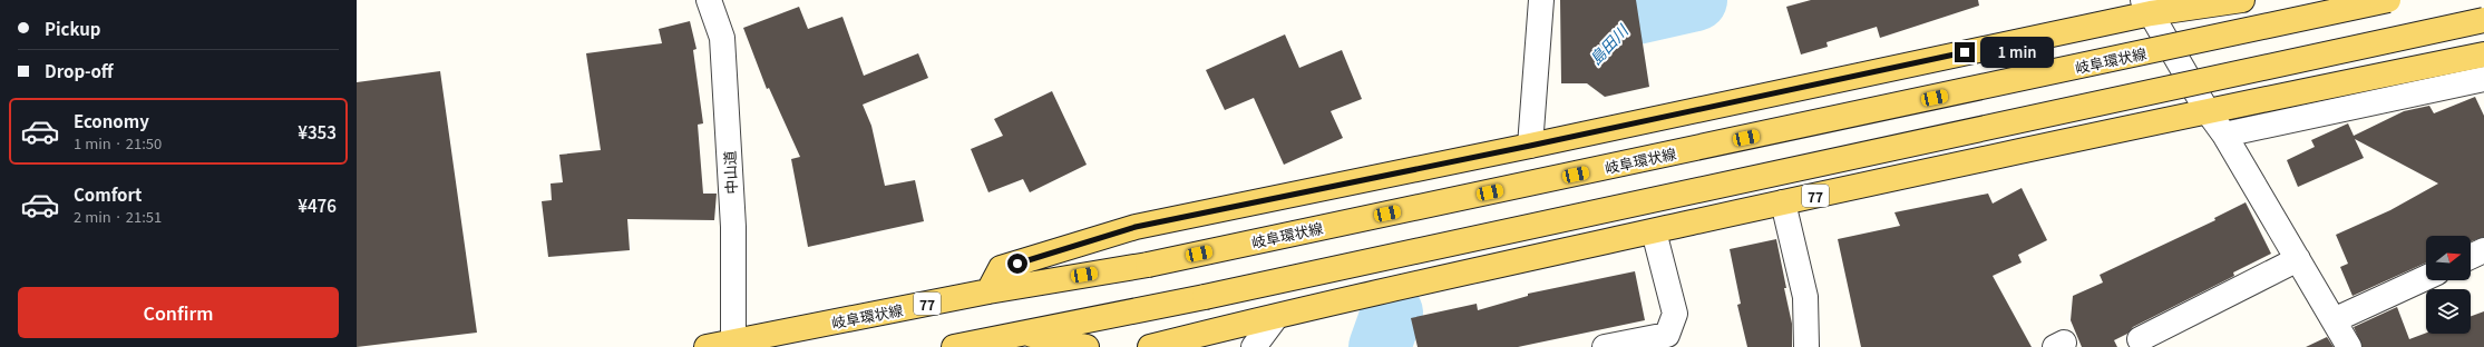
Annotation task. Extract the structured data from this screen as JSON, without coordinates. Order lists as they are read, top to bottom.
{
  "streets": {
    "main road": ["岐阜環状線", "77"],
    "street": ["中山道"]
  },
  "crossings": [
    ["岐阜環状線", "中山道"]
  ],
  "water": ["島田川"],
  "north": "right",
  "page": {
    "banner": ["Pickup", "Drop-off"],
    "bubble": "1 min",
    "list": [
      {
        "name": "Economy",
        "note": "1 min · 21:50",
        "value": "¥353"
      },
      {
        "name": "Comfort",
        "note": "2 min · 21:51",
        "value": "¥476"
      }
    ],
    "buttons": "Confirm"
  }
}
